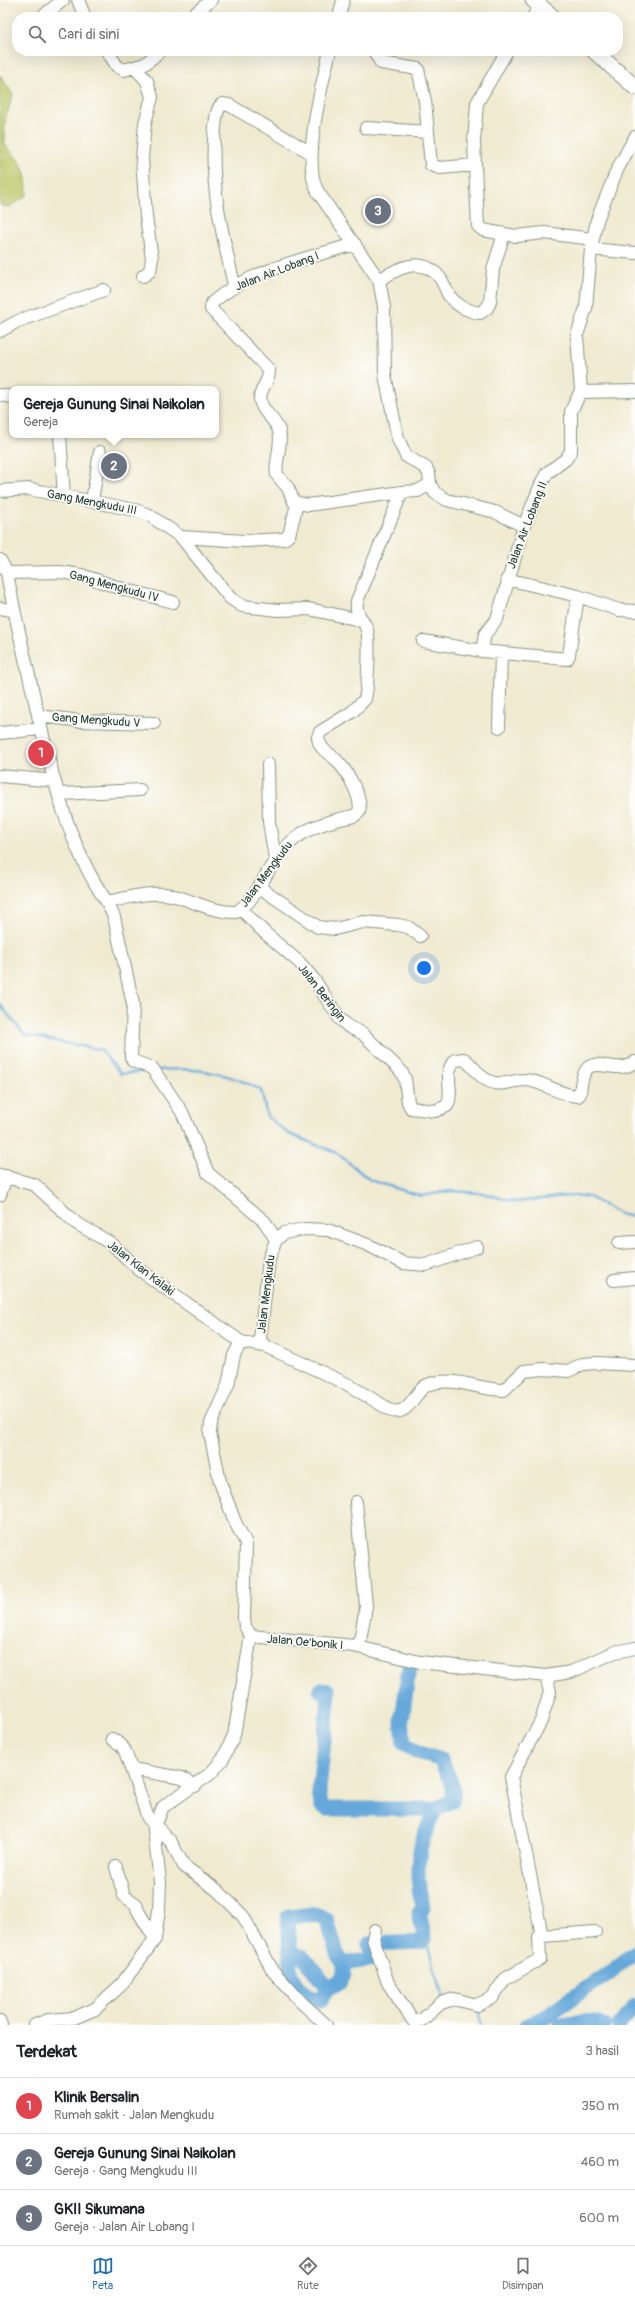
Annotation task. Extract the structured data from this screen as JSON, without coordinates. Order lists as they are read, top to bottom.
{
  "streets": {
    "street": [
      "Jalan Air Lobang I",
      "Gang Mengkudu III",
      "Jalan Air Lobang II",
      "Gang Mengkudu IV",
      "Gang Mengkudu V",
      "Jalan Mengkudu",
      "Jalan Beringin",
      "Jalan Kian Kalaki",
      "Jalan Oe'bonik I"
    ]
  },
  "crossings": [
    ["Gang Mengkudu III", "Jalan Mengkudu"],
    ["Jalan Mengkudu", "Jalan Beringin"],
    ["Jalan Kian Kalaki", "Jalan Oe'bonik I"]
  ],
  "page": {
    "search": "Cari di sini",
    "pins": ["3", "2", "1"],
    "popup": ["Gereja Gunung Sinai Naikolan", "Gereja"],
    "heading": ["Terdekat", "3 hasil"],
    "list": [
      {
        "mark": "1",
        "name": "Klinik Bersalin",
        "note": "Rumah sakit · Jalan Mengkudu",
        "value": "350 m"
      },
      {
        "mark": "2",
        "name": "Gereja Gunung Sinai Naikolan",
        "note": "Gereja · Gang Mengkudu III",
        "value": "460 m"
      },
      {
        "mark": "3",
        "name": "GKII Sikumana",
        "note": "Gereja · Jalan Air Lobang I",
        "value": "600 m"
      }
    ],
    "nav": ["Peta", "Rute", "Disimpan"]
  }
}
